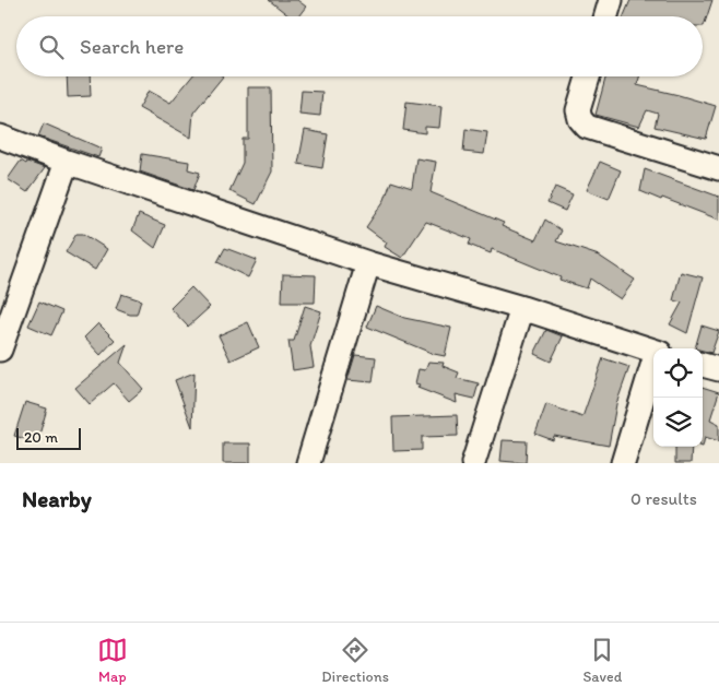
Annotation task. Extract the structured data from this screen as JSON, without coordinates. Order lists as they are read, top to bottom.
{
  "scale_bar": "20 m",
  "page": {
    "search": "Search here",
    "scale": "20 m",
    "heading": ["Nearby", "0 results"],
    "nav": ["Map", "Directions", "Saved"]
  }
}
